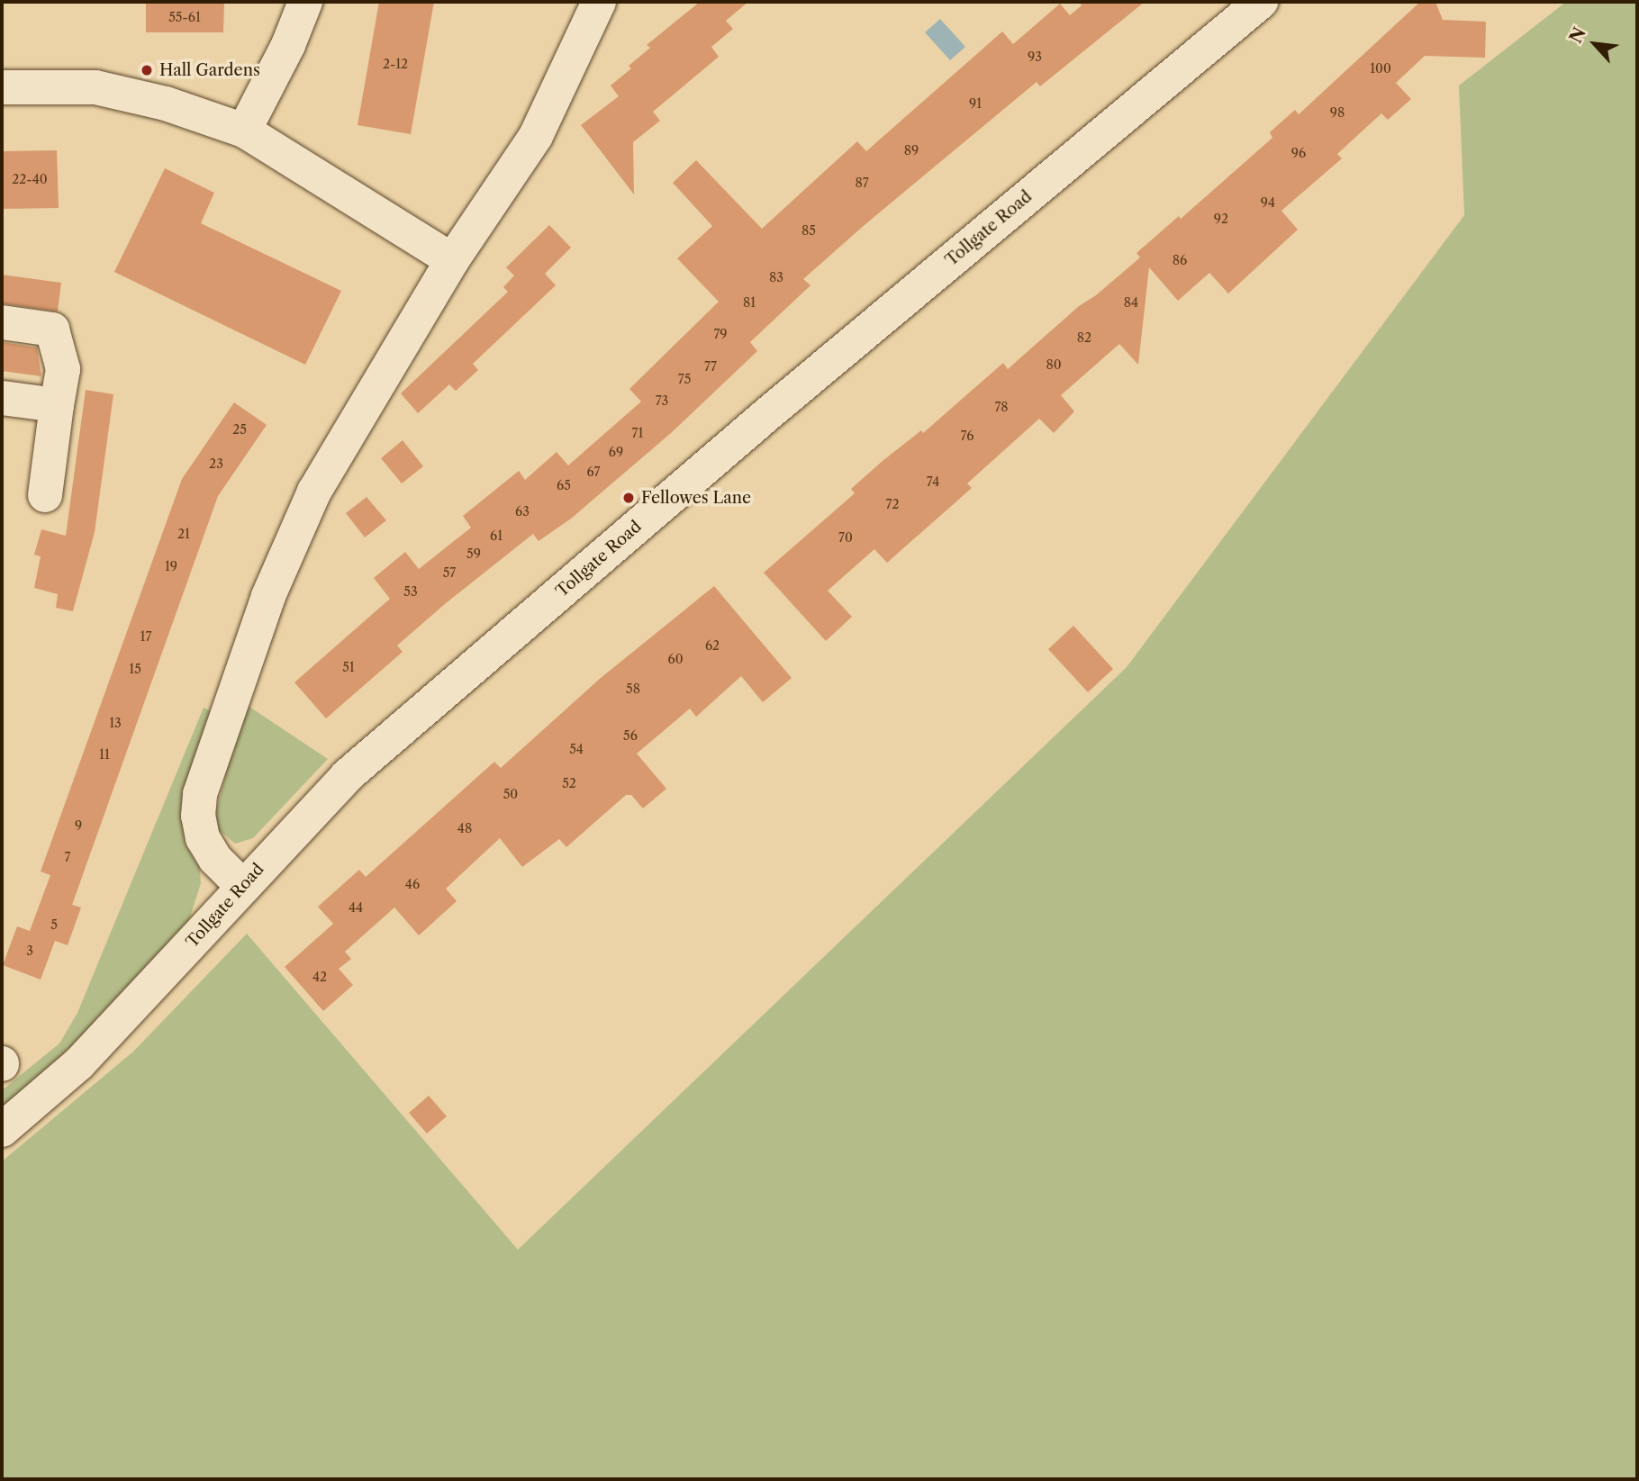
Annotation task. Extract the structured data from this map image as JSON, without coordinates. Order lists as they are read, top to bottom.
{
  "streets": {
    "street": ["Tollgate Road"]
  },
  "places": ["Hall Gardens", "Fellowes Lane"],
  "house_numbers": [
    "55-61",
    "93",
    "2-12",
    "100",
    "91",
    "98",
    "89",
    "96",
    "22-40",
    "87",
    "94",
    "92",
    "85",
    "86",
    "83",
    "81",
    "84",
    "79",
    "82",
    "80",
    "77",
    "75",
    "73",
    "78",
    "25",
    "71",
    "76",
    "69",
    "23",
    "67",
    "74",
    "65",
    "72",
    "63",
    "21",
    "61",
    "70",
    "59",
    "19",
    "57",
    "53",
    "17",
    "62",
    "60",
    "51",
    "15",
    "58",
    "13",
    "56",
    "54",
    "11",
    "52",
    "50",
    "9",
    "48",
    "7",
    "46",
    "44",
    "5",
    "3",
    "42"
  ],
  "north": "top left"
}
